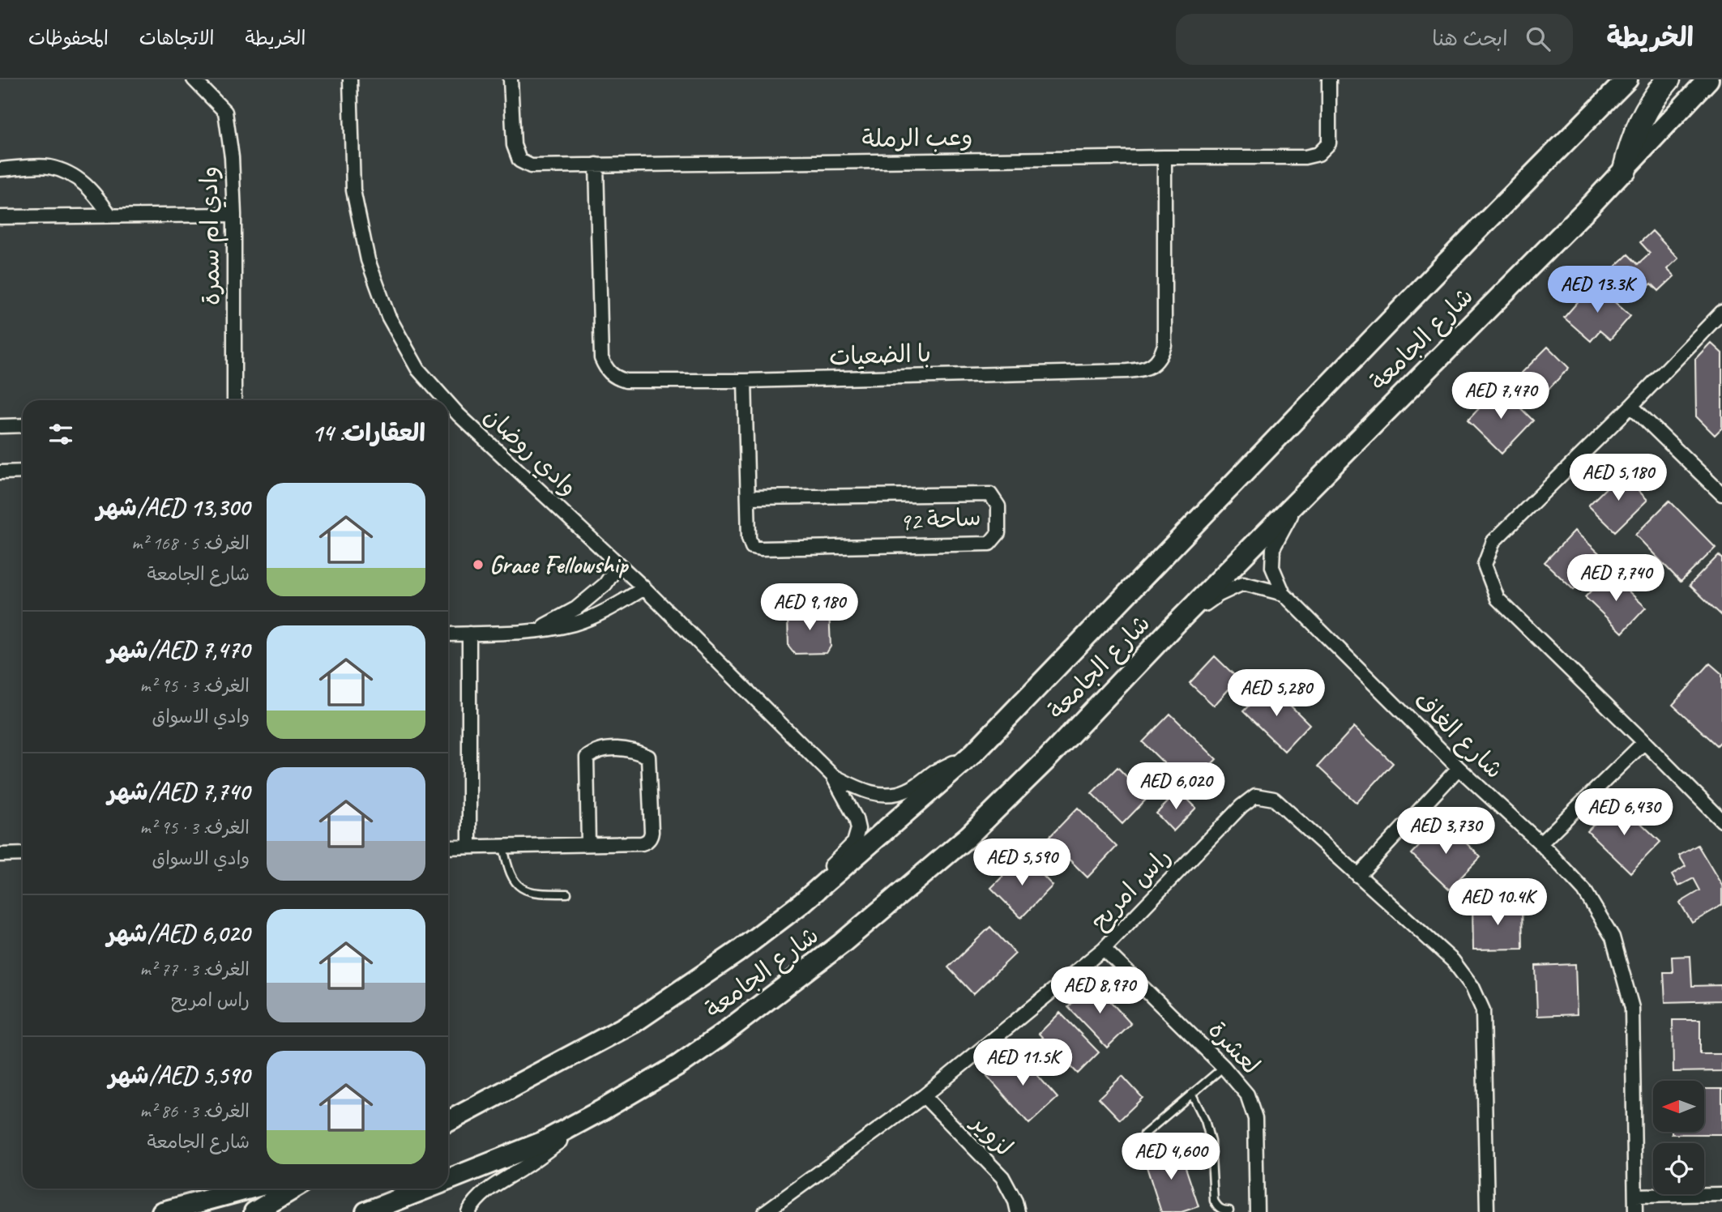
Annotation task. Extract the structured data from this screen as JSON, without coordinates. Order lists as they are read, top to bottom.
{
  "streets": {
    "main road": ["شارع الجامعة"],
    "street": [
      "وعب الرملة",
      "وادي ام سمرة",
      "با الضعيات",
      "وادي روضان",
      "ساحة 92",
      "شارع الغاف",
      "راس امريح",
      "لعشرة",
      "لزوير"
    ]
  },
  "crossings": [
    ["وعب الرملة", "با الضعيات"],
    ["شارع الجامعة", "وادي روضان"],
    ["شارع الجامعة", "شارع الغاف"],
    ["با الضعيات", "ساحة 92"],
    ["راس امريح", "لعشرة"],
    ["راس امريح", "لزوير"]
  ],
  "places": ["Grace Fellowship"],
  "north": "left",
  "page": {
    "header": "الخريطة",
    "search": "ابحث هنا",
    "nav": ["الخريطة", "الاتجاهات", "المحفوظات"],
    "price": [
      "AED 13.3K",
      "AED 7,470",
      "AED 5,180",
      "AED 7,740",
      "AED 9,180",
      "AED 5,280",
      "AED 6,020",
      "AED 6,430",
      "AED 3,730",
      "AED 5,590",
      "AED 10.4K",
      "AED 8,970",
      "AED 11.5K",
      "AED 4,600"
    ],
    "heading": "العقارات: 14",
    "list": [
      {
        "name": "AED 13,300/شهر",
        "note": "الغرف: 5 · 168 m² · شارع الجامعة"
      },
      {
        "name": "AED 7,470/شهر",
        "note": "الغرف: 3 · 95 m² · وادي الاسواق"
      },
      {
        "name": "AED 7,740/شهر",
        "note": "الغرف: 3 · 95 m² · وادي الاسواق"
      },
      {
        "name": "AED 6,020/شهر",
        "note": "الغرف: 3 · 77 m² · راس امريح"
      },
      {
        "name": "AED 5,590/شهر",
        "note": "الغرف: 3 · 86 m² · شارع الجامعة"
      }
    ]
  }
}
